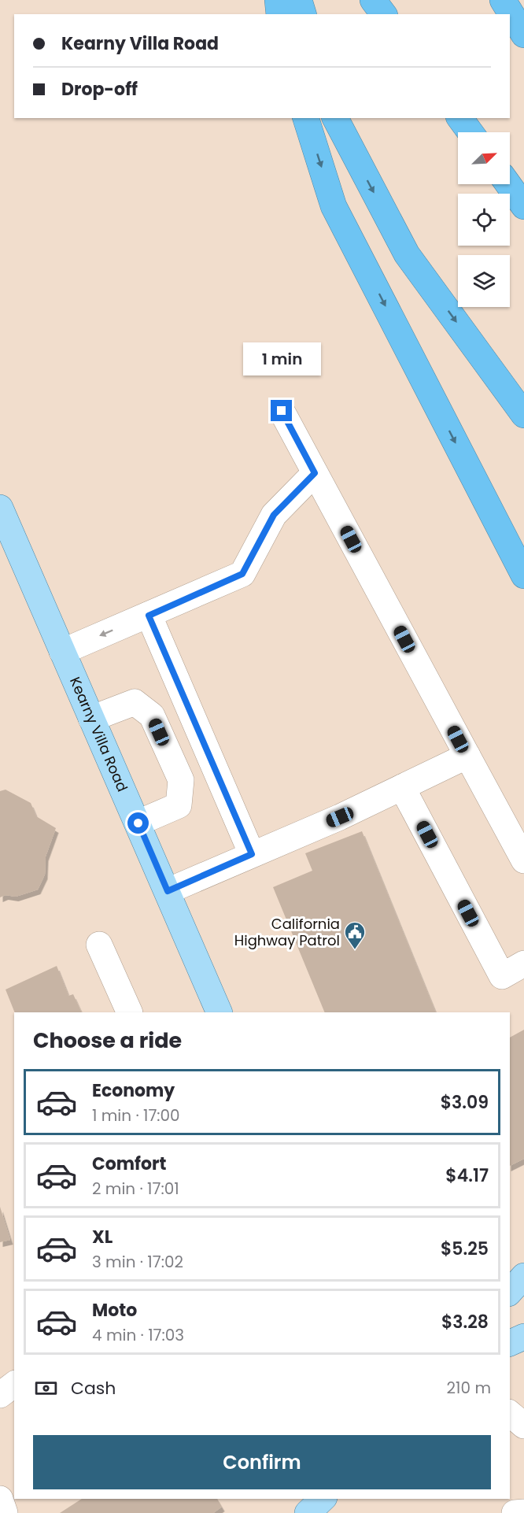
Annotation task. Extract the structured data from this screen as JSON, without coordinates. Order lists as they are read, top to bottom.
{
  "streets": {
    "main road": ["Kearny Villa Road"]
  },
  "places": {
    "public building": ["California Highway Patrol"]
  },
  "north": "top right",
  "page": {
    "banner": ["Kearny Villa Road", "Drop-off"],
    "bubble": "1 min",
    "heading": "Choose a ride",
    "list": [
      {
        "name": "Economy",
        "note": "1 min · 17:00",
        "value": "$3.09"
      },
      {
        "name": "Comfort",
        "note": "2 min · 17:01",
        "value": "$4.17"
      },
      {
        "name": "XL",
        "note": "3 min · 17:02",
        "value": "$5.25"
      },
      {
        "name": "Moto",
        "note": "4 min · 17:03",
        "value": "$3.28"
      }
    ],
    "pay": ["Cash", "210 m"],
    "buttons": "Confirm"
  }
}
